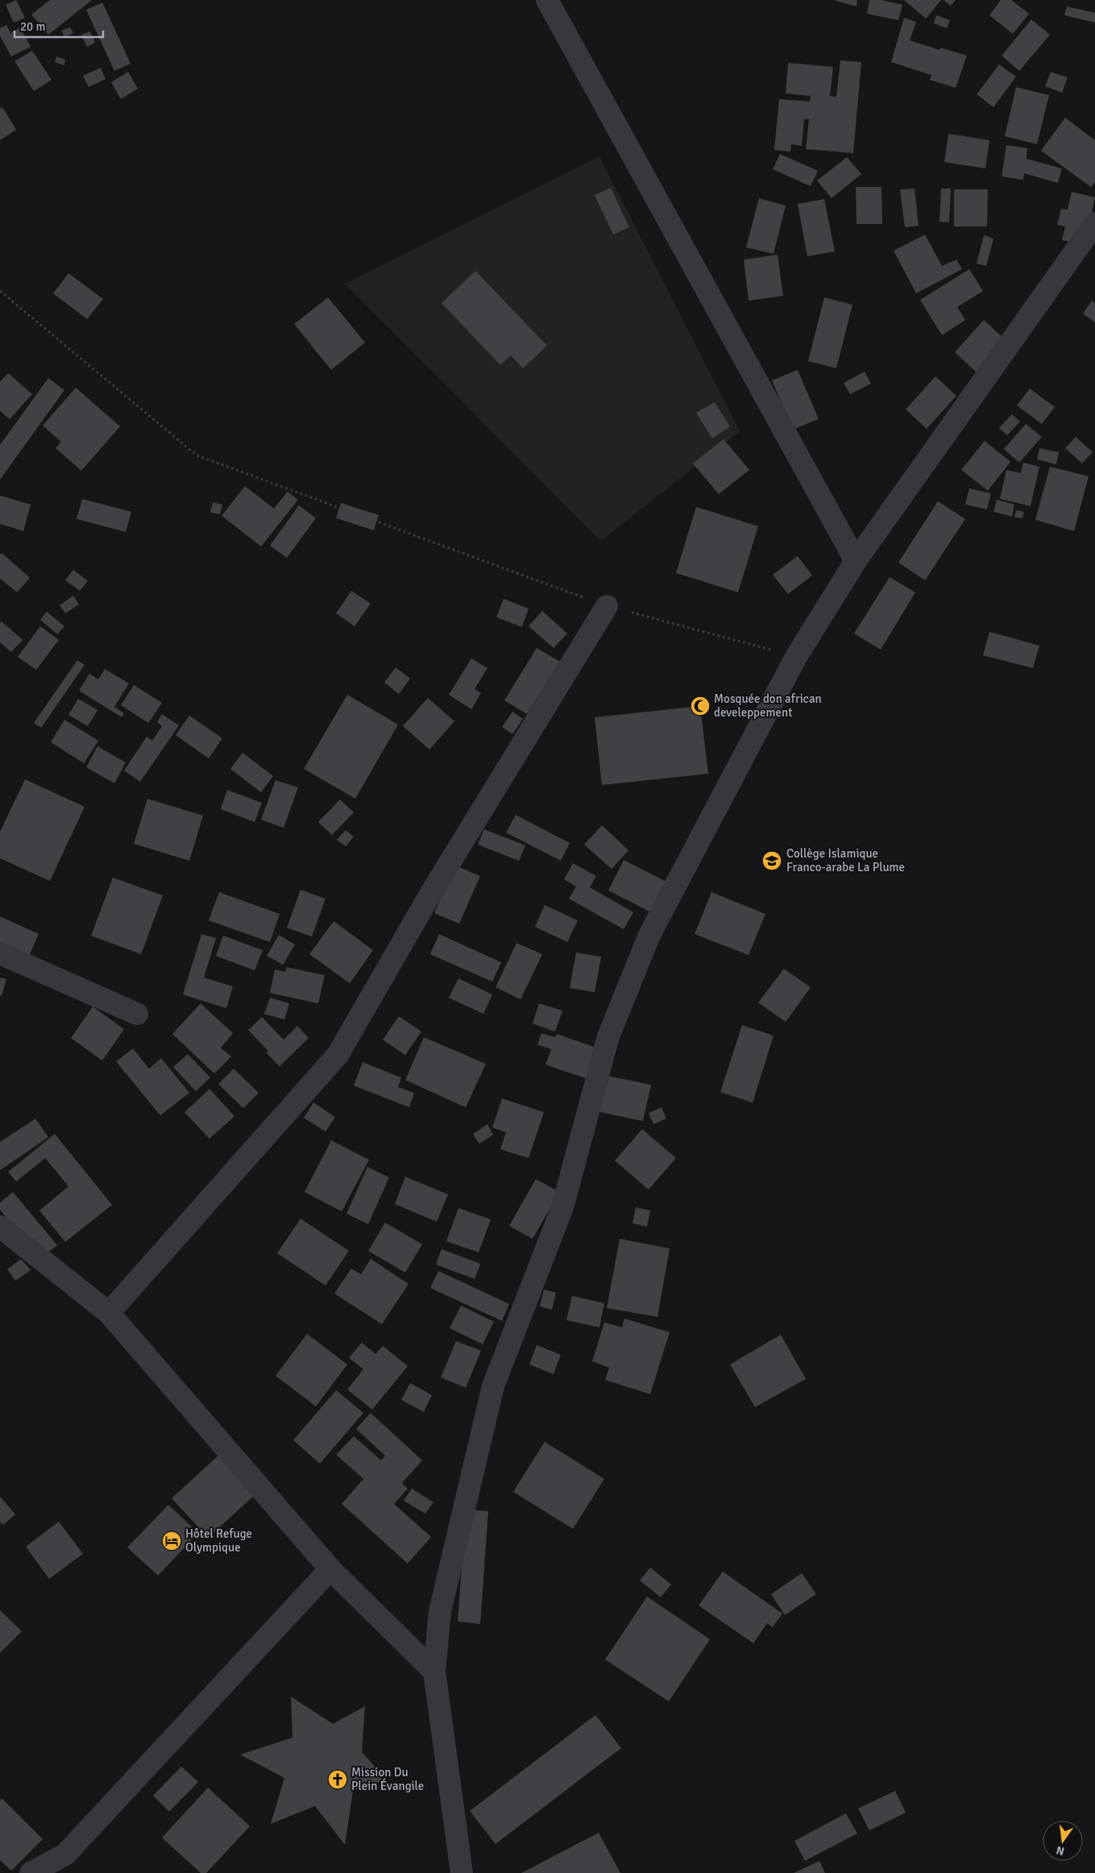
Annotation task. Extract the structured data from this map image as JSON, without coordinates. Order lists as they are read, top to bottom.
{
  "places": {
    "mosque": ["Mosquée don african develeppement"],
    "school or university": ["Collège Islamique Franco-arabe La Plume"],
    "hotel": ["Hôtel Refuge Olympique"],
    "church": ["Mission Du Plein Évangile"]
  },
  "scale_bar": "20 m",
  "north": "bottom"
}
